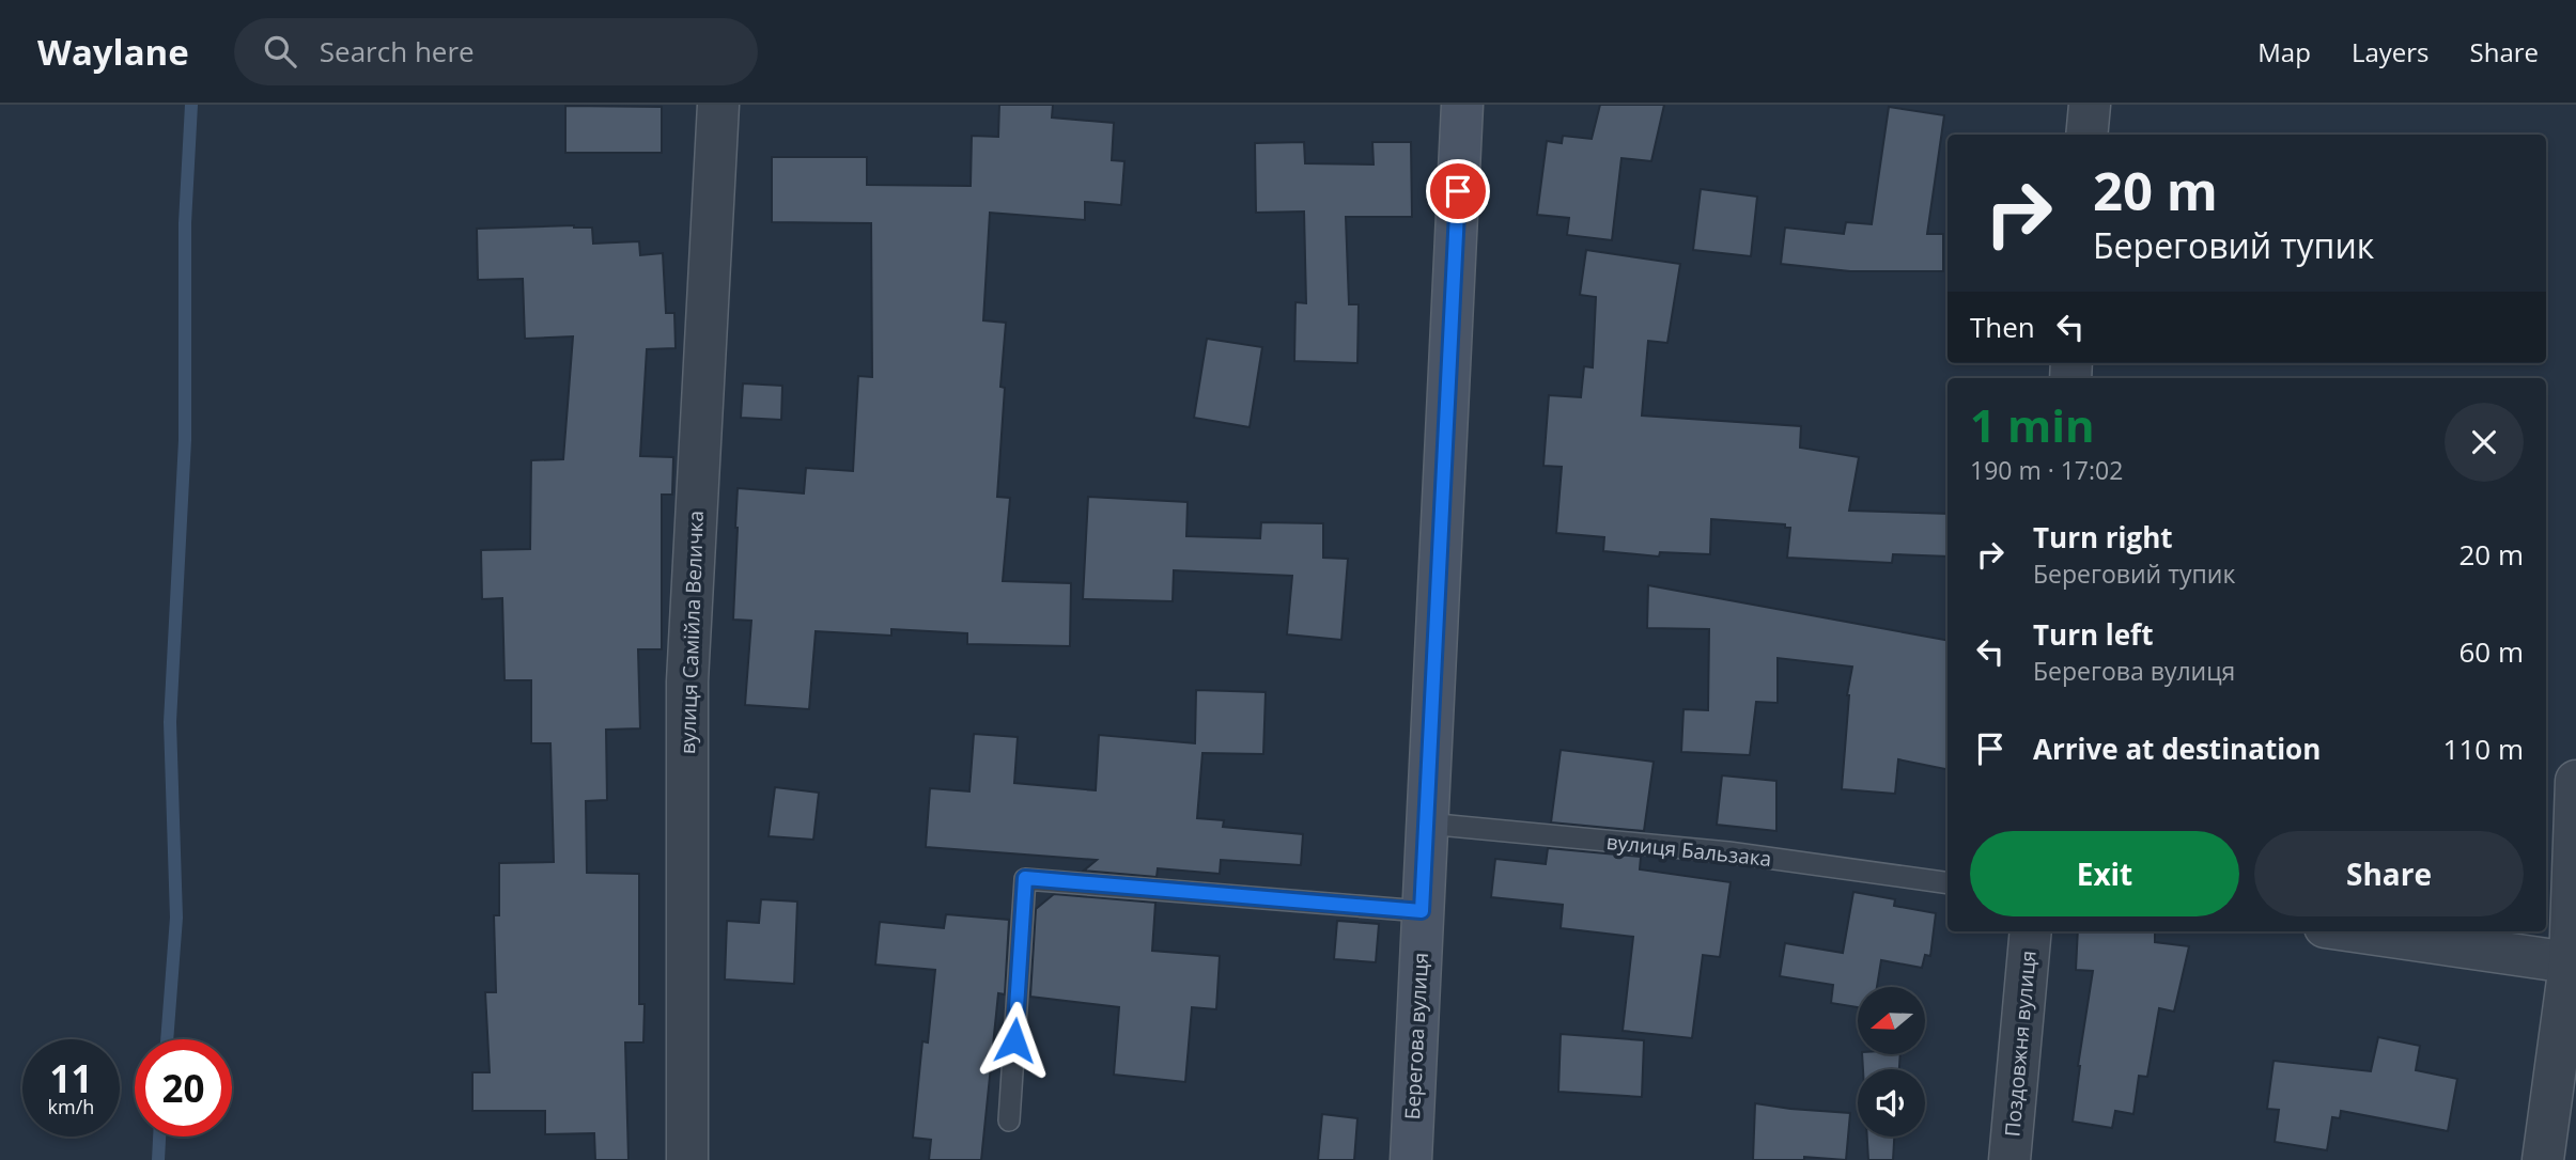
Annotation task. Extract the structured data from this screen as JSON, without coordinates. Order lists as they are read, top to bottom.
{
  "streets": {
    "street": ["вулиця Самійла Величка", "Берегова вулиця", "Поздовжня вулиця"],
    "lane": ["вулиця Бальзака"]
  },
  "crossings": [
    ["вулиця Бальзака", "Берегова вулиця"]
  ],
  "north": "left",
  "page": {
    "header": "Waylane",
    "search": "Search here",
    "nav": ["Map", "Layers", "Share"],
    "turn": ["20 m", "Береговий тупик"],
    "then": "Then",
    "heading": ["1 min", "190 m · 17:02"],
    "list": [
      {
        "name": "Turn right",
        "note": "Береговий тупик",
        "value": "20 m"
      },
      {
        "name": "Turn left",
        "note": "Берегова вулиця",
        "value": "60 m"
      },
      {
        "name": "Arrive at destination",
        "value": "110 m"
      }
    ],
    "buttons": ["Exit", "Share"],
    "speed": "11 km/h",
    "limit": "20"
  }
}
